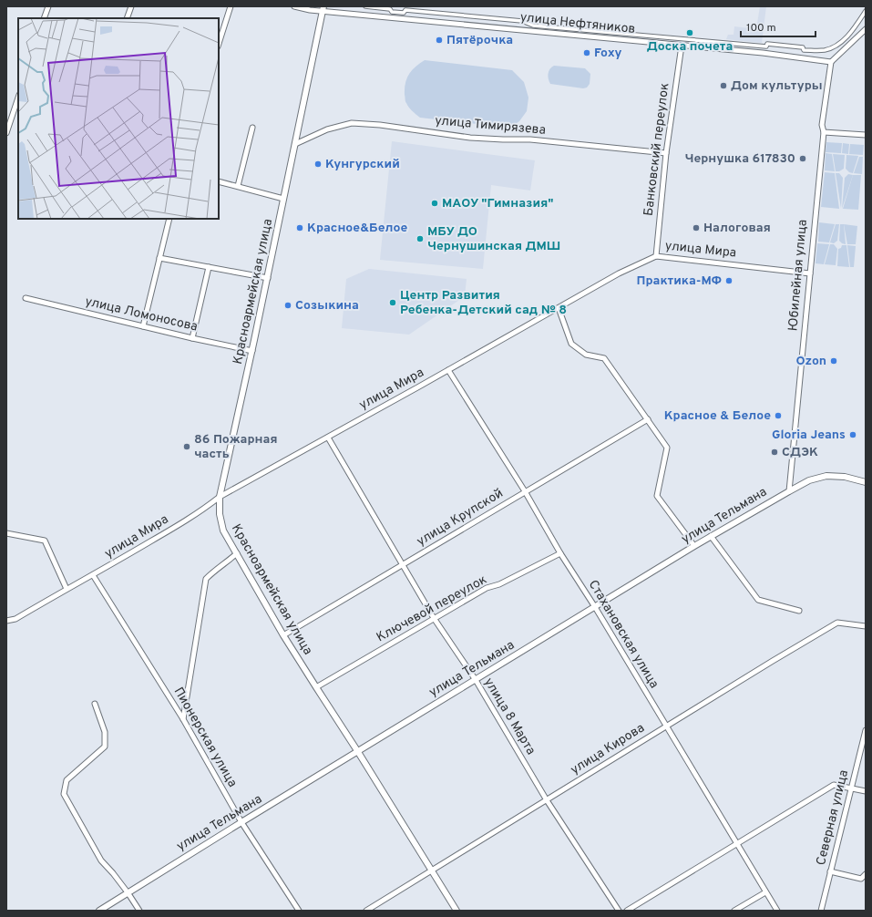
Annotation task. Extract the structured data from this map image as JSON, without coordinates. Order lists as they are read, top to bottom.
{
  "streets": {
    "street": [
      "улица Нефтяников",
      "улица Тимирязева",
      "Банковский переулок",
      "улица Мира",
      "Юбилейная улица",
      "Красноармейская улица",
      "улица Ломоносова",
      "улица Тельмана",
      "улица Крупской",
      "Ключевой переулок",
      "Стахановская улица",
      "улица 8 Марта",
      "Пионерская улица",
      "улица Кирова",
      "Северная улица"
    ]
  },
  "crossings": [
    ["улица Нефтяников", "Банковский переулок"],
    ["улица Нефтяников", "Юбилейная улица"],
    ["улица Нефтяников", "Красноармейская улица"],
    ["улица Тимирязева", "Банковский переулок"],
    ["улица Тимирязева", "Красноармейская улица"],
    ["Банковский переулок", "улица Мира"],
    ["улица Мира", "Юбилейная улица"],
    ["улица Мира", "Красноармейская улица"],
    ["улица Мира", "Стахановская улица"],
    ["улица Мира", "улица 8 Марта"],
    ["улица Мира", "Пионерская улица"],
    ["Юбилейная улица", "улица Тельмана"],
    ["Красноармейская улица", "улица Ломоносова"],
    ["Красноармейская улица", "улица Тельмана"],
    ["Красноармейская улица", "улица Крупской"],
    ["Красноармейская улица", "Ключевой переулок"],
    ["Красноармейская улица", "улица Кирова"],
    ["улица Тельмана", "Стахановская улица"],
    ["улица Тельмана", "улица 8 Марта"],
    ["улица Тельмана", "Пионерская улица"],
    ["улица Крупской", "Стахановская улица"],
    ["улица Крупской", "улица 8 Марта"],
    ["Ключевой переулок", "Стахановская улица"],
    ["Ключевой переулок", "улица 8 Марта"],
    ["Стахановская улица", "улица Кирова"],
    ["улица 8 Марта", "улица Кирова"]
  ],
  "places": [
    "Доска почета",
    "Пятёрочка",
    "Foxy",
    "Дом культуры",
    "Чернушка 617830",
    "Кунгурский",
    "МАОУ \"Гимназия\"",
    "Красное&Белое",
    "Налоговая",
    "МБУ ДО Чернушинская ДМШ",
    "Практика-МФ",
    "Центр Развития Ребенка-Детский сад № 8",
    "Созыкина",
    "Ozon",
    "Красное & Белое",
    "Gloria Jeans",
    "86 Пожарная часть",
    "СДЭК"
  ],
  "scale_bar": "100 m"
}
